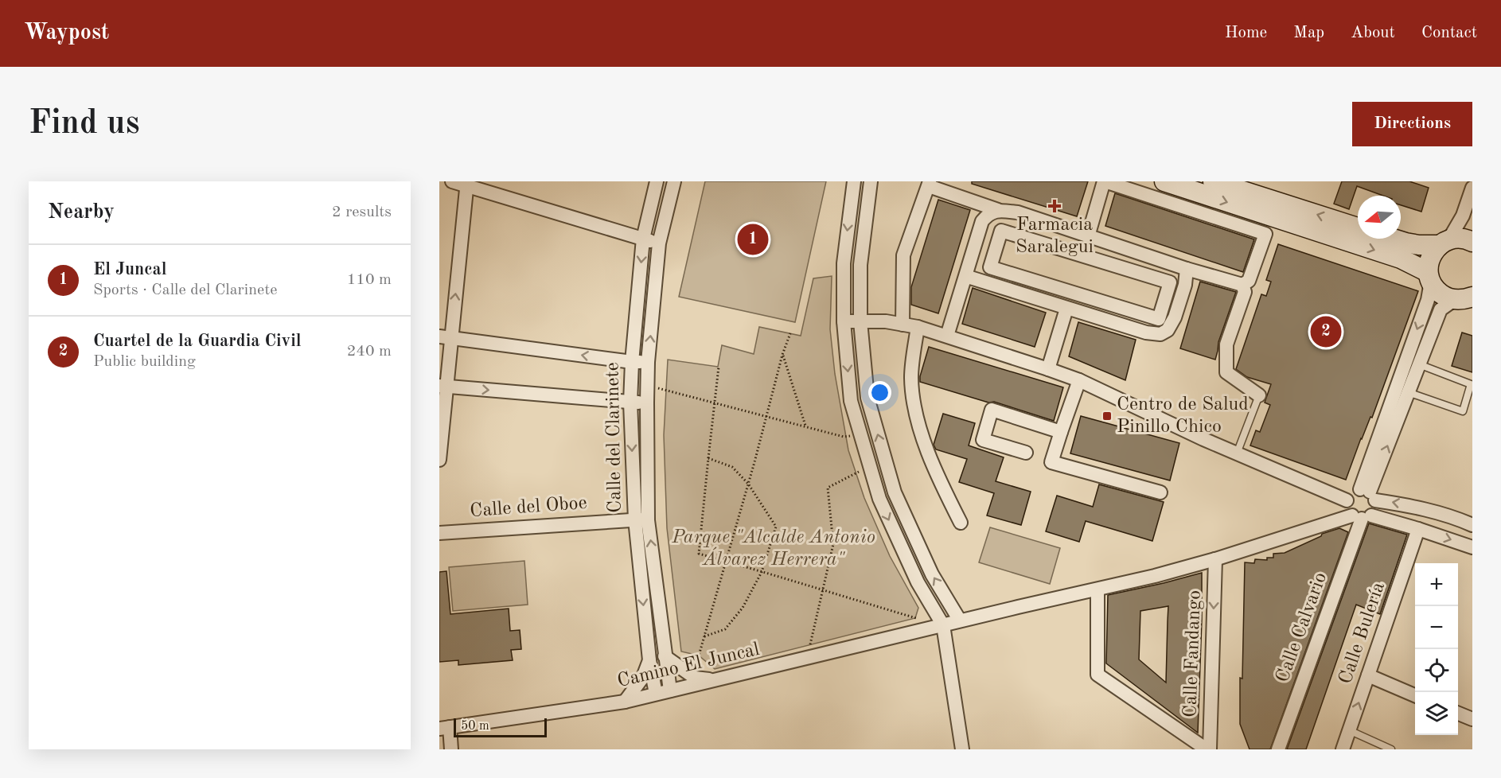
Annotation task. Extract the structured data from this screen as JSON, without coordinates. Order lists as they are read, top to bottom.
{
  "streets": {
    "street": [
      "Calle del Clarinete",
      "Calle del Oboe",
      "Calle Calvario",
      "Calle Bulería",
      "Calle Fandango",
      "Camino El Juncal"
    ]
  },
  "crossings": [
    ["Calle del Clarinete", "Calle del Oboe"],
    ["Calle del Clarinete", "Camino El Juncal"],
    ["Calle Calvario", "Camino El Juncal"],
    ["Calle Fandango", "Camino El Juncal"]
  ],
  "one_way": ["Calle Fandango"],
  "parks": ["Parque \"Alcalde Antonio Álvarez Herrera\""],
  "places": {
    "health": ["Farmacia Saralegui"],
    "transit": ["Centro de Salud Pinillo Chico"]
  },
  "scale_bar": "50 m",
  "north": "left",
  "page": {
    "header": "Waypost",
    "nav": [
      "Home",
      "Map",
      "About",
      "Contact"
    ],
    "buttons": "Directions",
    "title": "Find us",
    "heading": ["Nearby", "2 results"],
    "pins": ["1", "2"],
    "list": [
      {
        "mark": "1",
        "name": "El Juncal",
        "note": "Sports · Calle del Clarinete",
        "value": "110 m"
      },
      {
        "mark": "2",
        "name": "Cuartel de la Guardia Civil",
        "note": "Public building",
        "value": "240 m"
      }
    ],
    "map_buttons": ["+", "−"],
    "scale": "50 m"
  }
}
